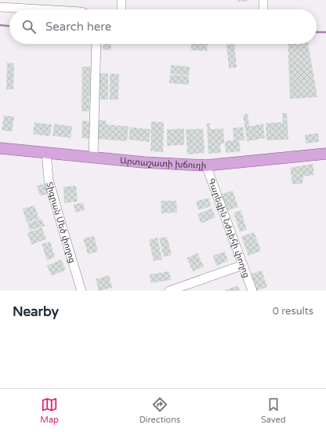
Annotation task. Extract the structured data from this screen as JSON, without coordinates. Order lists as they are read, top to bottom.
{
  "streets": {
    "main road": ["Արտաշատի խճուղի"],
    "street": ["Տիգրան Մեծ փողոց", "Գարեգին Նժդեհի փողոց"]
  },
  "crossings": [
    ["Արտաշատի խճուղի", "Տիգրան Մեծ փողոց"],
    ["Արտաշատի խճուղի", "Գարեգին Նժդեհի փողոց"]
  ],
  "page": {
    "search": "Search here",
    "heading": ["Nearby", "0 results"],
    "nav": ["Map", "Directions", "Saved"]
  }
}
